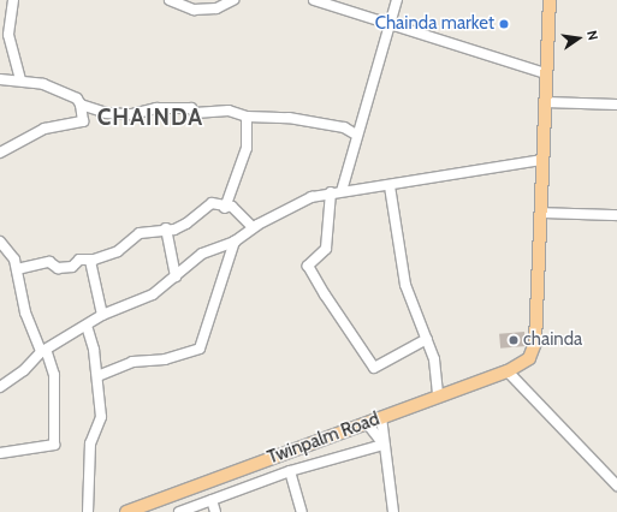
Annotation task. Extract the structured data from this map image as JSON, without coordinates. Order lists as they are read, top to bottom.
{
  "streets": {
    "main road": ["Twinpalm Road"]
  },
  "districts": ["CHAINDA"],
  "places": ["Chainda market", "chainda"],
  "north": "right"
}
